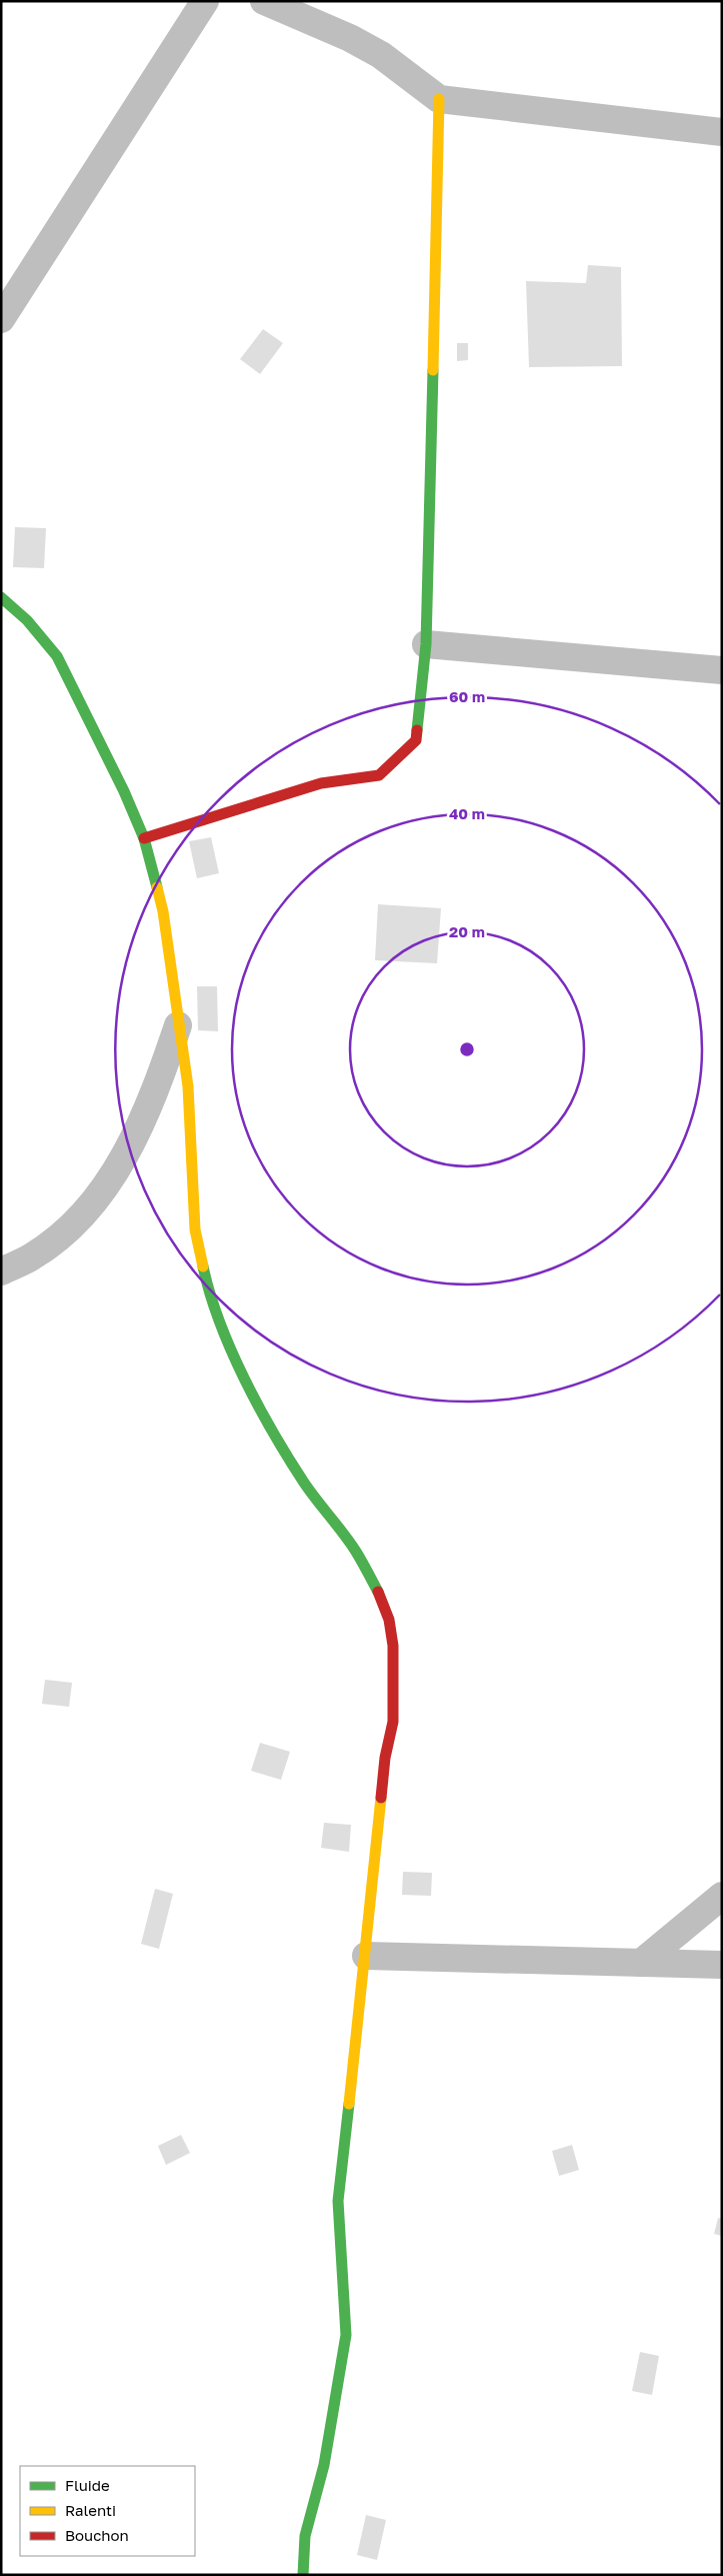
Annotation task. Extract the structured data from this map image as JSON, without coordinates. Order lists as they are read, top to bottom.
{
  "legend": ["Fluide", "Ralenti", "Bouchon"],
  "rings": ["60 m", "40 m", "20 m"]
}
